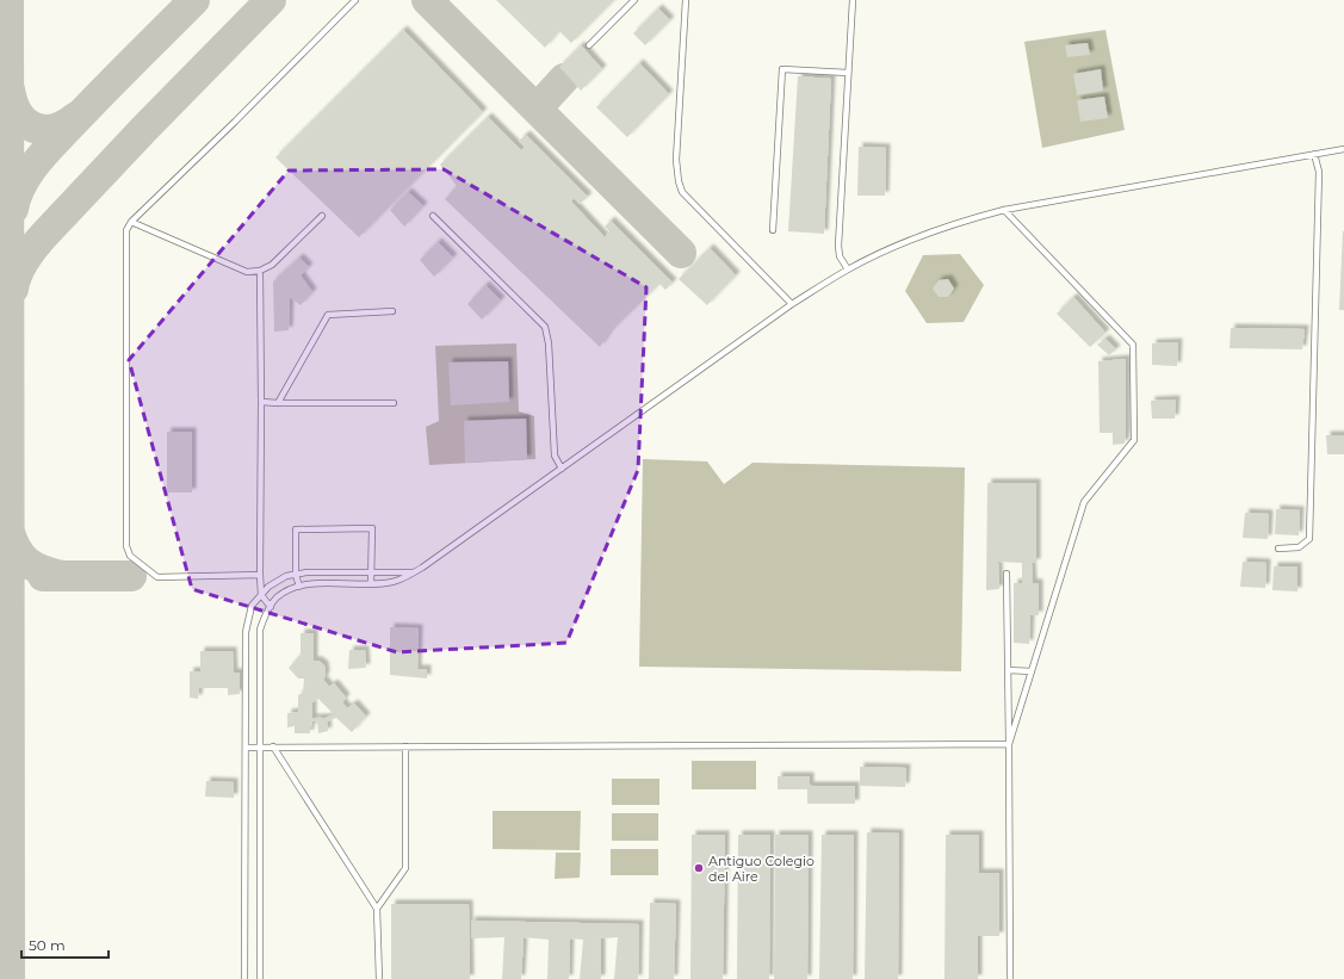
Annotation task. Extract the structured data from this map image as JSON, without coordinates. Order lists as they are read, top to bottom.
{
  "places": ["Antiguo Colegio del Aire"],
  "scale_bar": "50 m"
}
